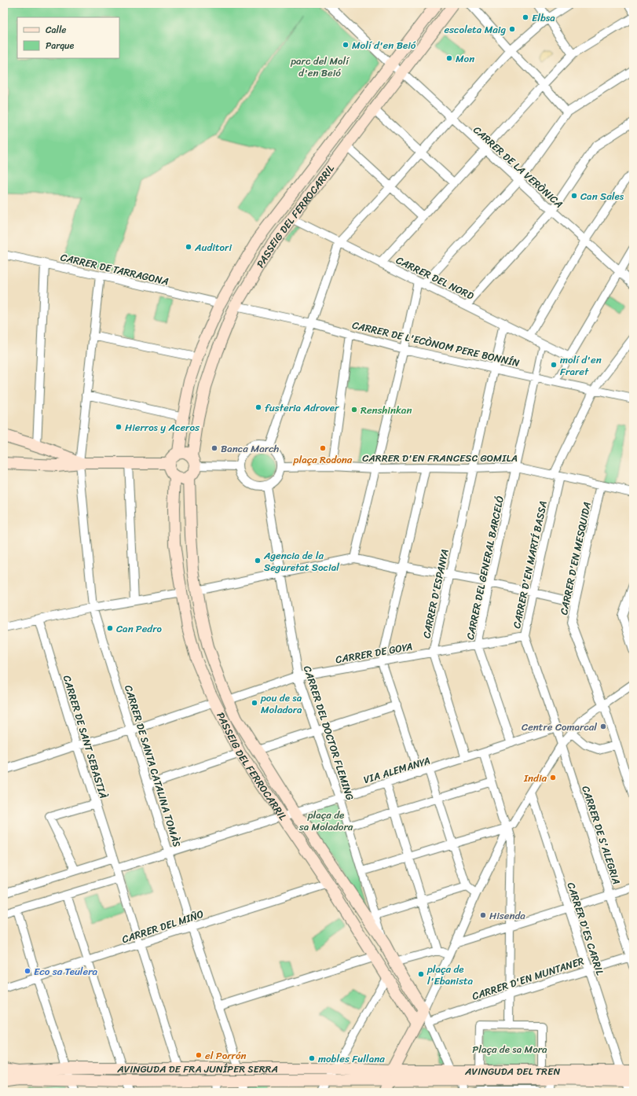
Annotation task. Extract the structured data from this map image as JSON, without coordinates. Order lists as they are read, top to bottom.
{
  "streets": {
    "main road": ["PASSEIG DEL FERROCARRIL", "AVINGUDA DE FRA JUNÍPER SERRA", "AVINGUDA DEL TREN"],
    "street": [
      "CARRER DE LA VERÒNICA",
      "CARRER DE TARRAGONA",
      "CARRER DEL NORD",
      "CARRER DE L'ECÒNOM PERE BONNÍN",
      "CARRER D'EN FRANCESC GOMILA",
      "CARRER D'EN MESQUIDA",
      "CARRER D'EN MARTÍ BASSA",
      "CARRER DEL GENERAL BARCELÓ",
      "CARRER D'ESPANYA",
      "CARRER DE GOYA",
      "CARRER DEL DOCTOR FLEMING",
      "CARRER DE SANT SEBASTIÀ",
      "CARRER DE SANTA CATALINA TOMÀS",
      "VIA ALEMANYA",
      "CARRER DE S'ALEGRIA",
      "CARRER DEL MIÑO",
      "CARRER D'ES CARRIL",
      "CARRER D'EN MUNTANER"
    ]
  },
  "crossings": [
    ["CARRER DE LA VERÒNICA", "PASSEIG DEL FERROCARRIL"],
    ["PASSEIG DEL FERROCARRIL", "CARRER DE TARRAGONA"],
    ["PASSEIG DEL FERROCARRIL", "CARRER DEL NORD"],
    ["PASSEIG DEL FERROCARRIL", "CARRER DE L'ECÒNOM PERE BONNÍN"],
    ["PASSEIG DEL FERROCARRIL", "CARRER DE GOYA"],
    ["PASSEIG DEL FERROCARRIL", "CARRER DEL DOCTOR FLEMING"],
    ["PASSEIG DEL FERROCARRIL", "VIA ALEMANYA"],
    ["PASSEIG DEL FERROCARRIL", "CARRER DEL MIÑO"],
    ["CARRER DE TARRAGONA", "CARRER DE SANTA CATALINA TOMÀS"],
    ["CARRER DEL NORD", "CARRER D'ESPANYA"],
    ["CARRER DE L'ECÒNOM PERE BONNÍN", "CARRER D'EN MARTÍ BASSA"],
    ["CARRER DE L'ECÒNOM PERE BONNÍN", "CARRER DEL GENERAL BARCELÓ"],
    ["CARRER DE L'ECÒNOM PERE BONNÍN", "CARRER D'ESPANYA"],
    ["CARRER D'EN FRANCESC GOMILA", "CARRER D'EN MESQUIDA"],
    ["CARRER D'EN FRANCESC GOMILA", "CARRER D'EN MARTÍ BASSA"],
    ["CARRER D'EN FRANCESC GOMILA", "CARRER DEL GENERAL BARCELÓ"],
    ["CARRER D'EN FRANCESC GOMILA", "CARRER D'ESPANYA"],
    ["CARRER D'EN FRANCESC GOMILA", "CARRER DEL DOCTOR FLEMING"],
    ["CARRER D'EN MARTÍ BASSA", "CARRER DE GOYA"],
    ["CARRER D'EN MARTÍ BASSA", "VIA ALEMANYA"],
    ["CARRER D'EN MARTÍ BASSA", "CARRER DE S'ALEGRIA"],
    ["CARRER DEL GENERAL BARCELÓ", "CARRER DE GOYA"],
    ["CARRER DEL GENERAL BARCELÓ", "VIA ALEMANYA"],
    ["CARRER D'ESPANYA", "CARRER DE GOYA"],
    ["CARRER D'ESPANYA", "VIA ALEMANYA"],
    ["CARRER DE GOYA", "CARRER DEL DOCTOR FLEMING"],
    ["CARRER DEL DOCTOR FLEMING", "VIA ALEMANYA"],
    ["CARRER DE SANT SEBASTIÀ", "VIA ALEMANYA"],
    ["CARRER DE SANTA CATALINA TOMÀS", "VIA ALEMANYA"],
    ["CARRER DE SANTA CATALINA TOMÀS", "CARRER DEL MIÑO"],
    ["CARRER DE SANTA CATALINA TOMÀS", "AVINGUDA DE FRA JUNÍPER SERRA"],
    ["VIA ALEMANYA", "CARRER DE S'ALEGRIA"],
    ["CARRER DE S'ALEGRIA", "CARRER D'EN MUNTANER"],
    ["CARRER D'ES CARRIL", "CARRER D'EN MUNTANER"],
    ["CARRER D'ES CARRIL", "AVINGUDA DEL TREN"]
  ],
  "parks": ["parc del Molí d'en Beió", "plaça de sa Moladora", "Plaça de sa Mora"],
  "places": [
    "Elbsa",
    "escoleta Maig",
    "Molí d'en Beió",
    "Mon",
    "Can Sales",
    "Auditori",
    "molí d'en Fraret",
    "fusteria Adrover",
    "Renshinkan",
    "Hierros y Aceros",
    "Banca March",
    "plaça Rodona",
    "Agencia de la Seguretat Social",
    "Can Pedro",
    "pou de sa Moladora",
    "Centre Comarcal",
    "India",
    "Hisenda",
    "Eco sa Teulera",
    "plaça de l'Ebanista",
    "el Porrón",
    "mobles Fullana"
  ],
  "legend": ["Calle", "Parque"]
}
